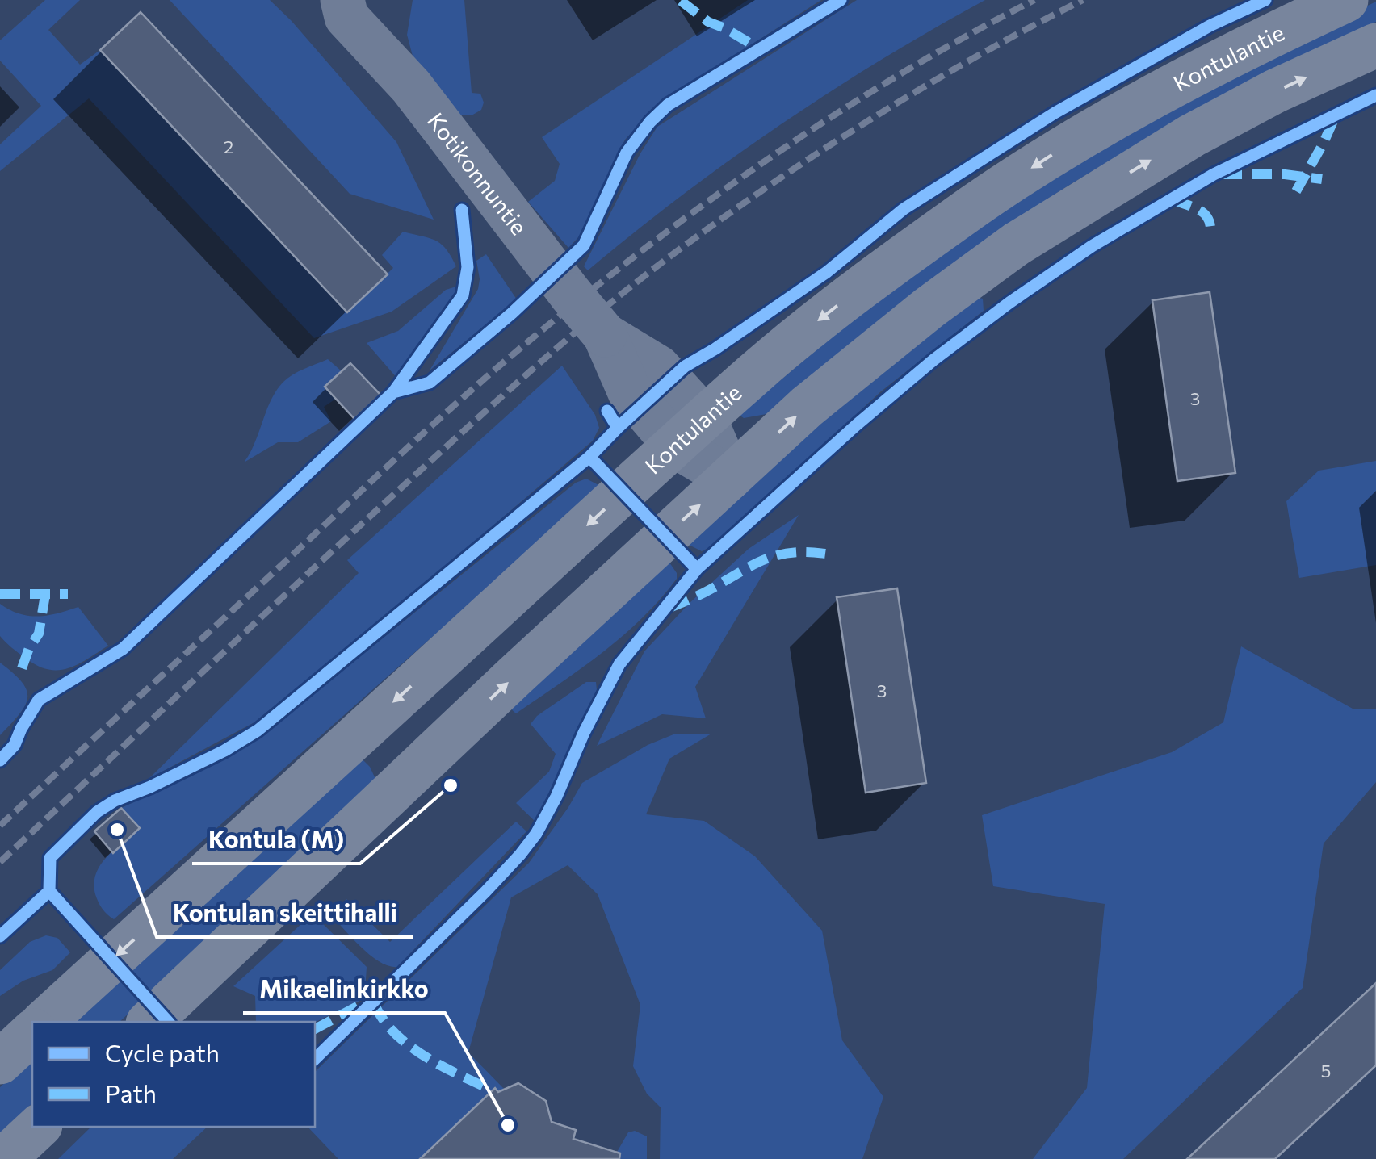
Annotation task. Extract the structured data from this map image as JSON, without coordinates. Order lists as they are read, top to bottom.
{
  "streets": {
    "main road": ["Kontulantie"],
    "street": ["Kotikonnuntie"]
  },
  "crossings": [
    ["Kontulantie", "Kotikonnuntie"]
  ],
  "places": ["Kontula (M)", "Kontulan skeittihalli", "Mikaelinkirkko"],
  "house_numbers": [
    "2",
    "3",
    "3",
    "5"
  ],
  "legend": ["Cycle path", "Path"]
}
